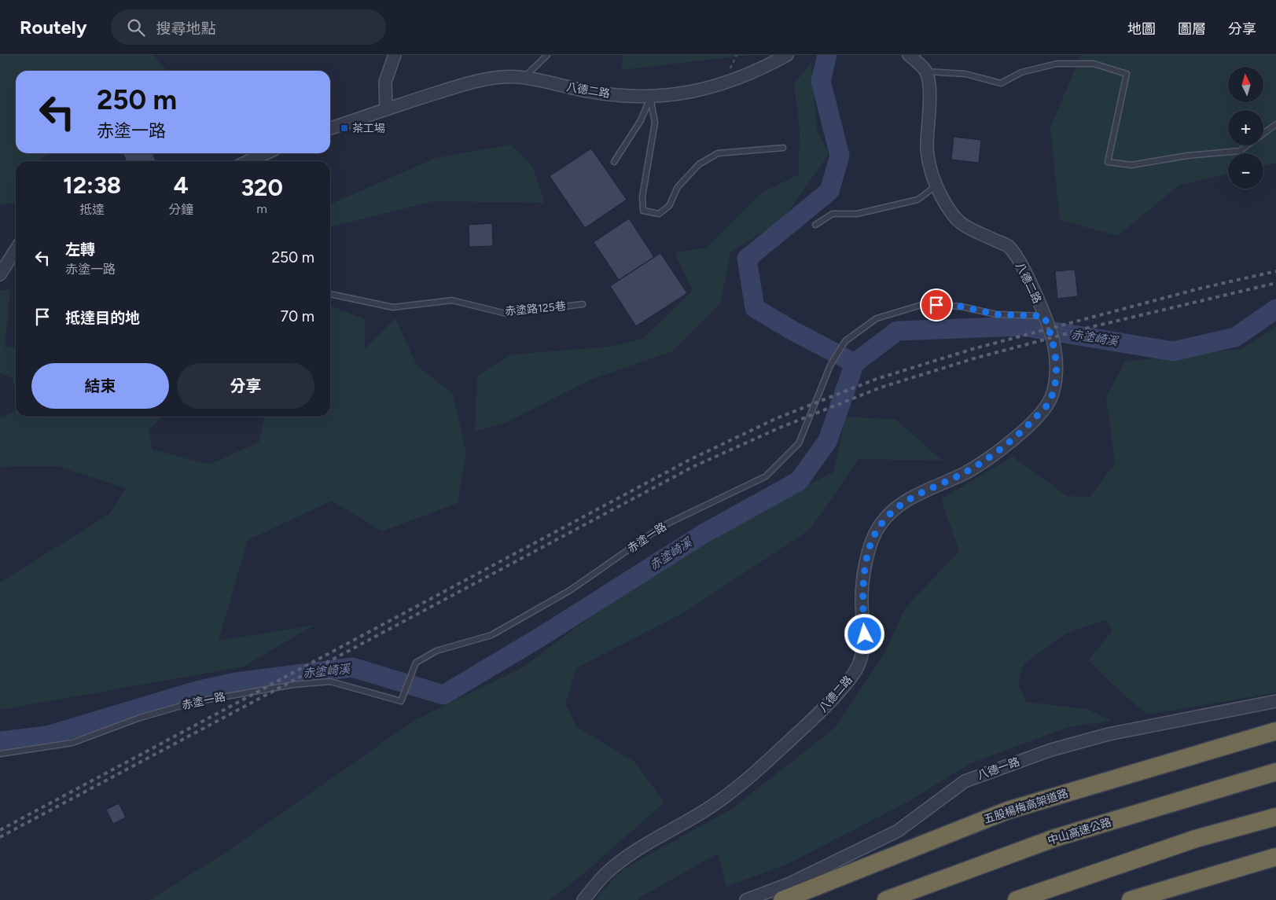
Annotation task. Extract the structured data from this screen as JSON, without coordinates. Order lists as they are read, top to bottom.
{
  "streets": {
    "highway": ["五股楊梅高架道路", "中山高速公路"],
    "street": ["八德二路", "八德一路"],
    "lane": ["赤塗路125巷", "赤塗一路"]
  },
  "crossings": [
    ["八德二路", "赤塗一路"]
  ],
  "water": ["赤塗崎溪"],
  "places": {
    "transit": ["茶工場"]
  },
  "north": "top",
  "page": {
    "header": "Routely",
    "search": "搜尋地點",
    "nav": ["地圖", "圖層", "分享"],
    "map_buttons": ["+", "−"],
    "turn": ["250 m", "赤塗一路"],
    "eta": [
      "12:38",
      "抵達",
      "4",
      "分鐘",
      "320",
      "m"
    ],
    "list": [
      {
        "name": "左轉",
        "note": "赤塗一路",
        "value": "250 m"
      },
      {
        "name": "抵達目的地",
        "value": "70 m"
      }
    ],
    "buttons": ["結束", "分享"]
  }
}
